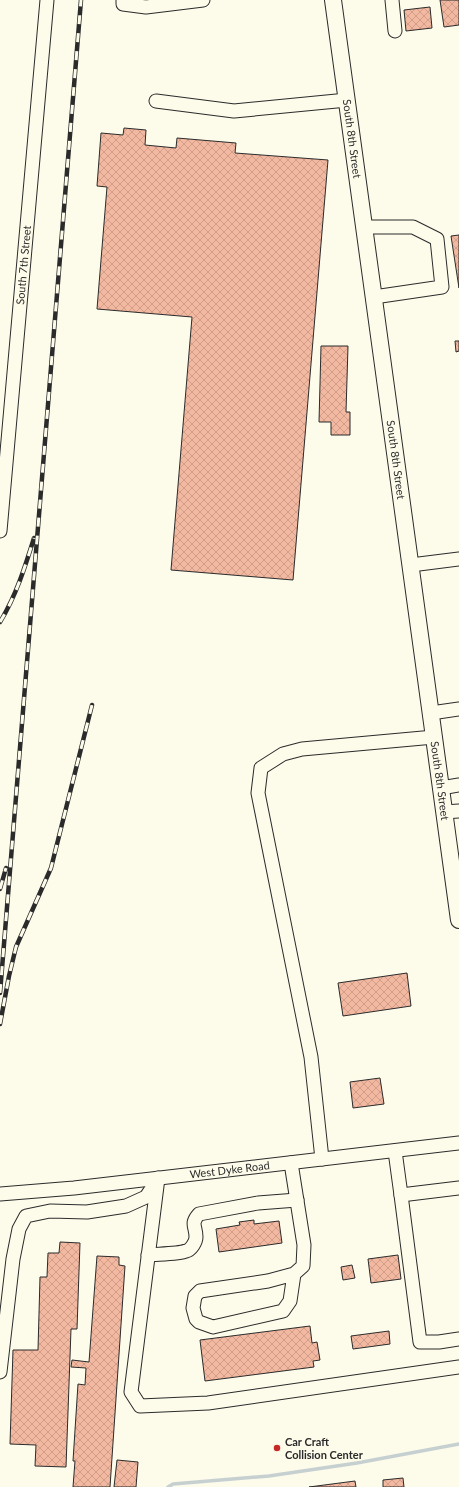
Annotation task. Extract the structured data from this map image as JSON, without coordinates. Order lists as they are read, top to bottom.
{
  "streets": {
    "main road": ["South 8th Street"],
    "street": ["South 7th Street", "West Dyke Road"]
  },
  "places": ["Car Craft Collision Center"]
}
